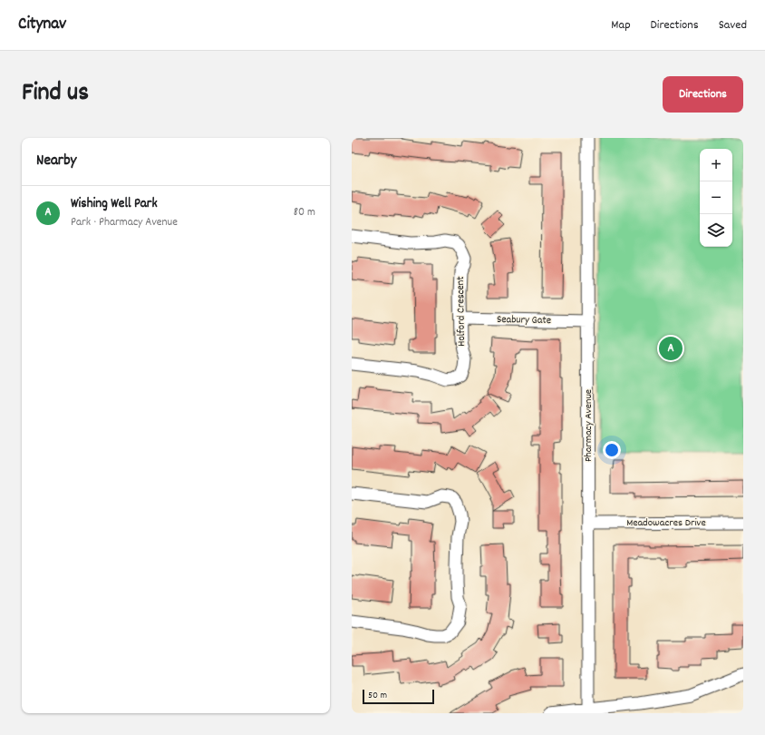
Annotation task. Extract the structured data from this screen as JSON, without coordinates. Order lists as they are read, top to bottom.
{
  "streets": {
    "street": [
      "Holford Crescent",
      "Seabury Gate",
      "Pharmacy Avenue",
      "Meadowacres Drive"
    ]
  },
  "crossings": [
    ["Holford Crescent", "Seabury Gate"],
    ["Seabury Gate", "Pharmacy Avenue"],
    ["Pharmacy Avenue", "Meadowacres Drive"]
  ],
  "scale_bar": "50 m",
  "page": {
    "header": "Citynav",
    "nav": ["Map", "Directions", "Saved"],
    "title": "Find us",
    "buttons": "Directions",
    "heading": "Nearby",
    "map_buttons": ["+", "−"],
    "list": [
      {
        "mark": "A",
        "name": "Wishing Well Park",
        "note": "Park · Pharmacy Avenue",
        "value": "80 m"
      }
    ],
    "pins": "A",
    "scale": "50 m"
  }
}
